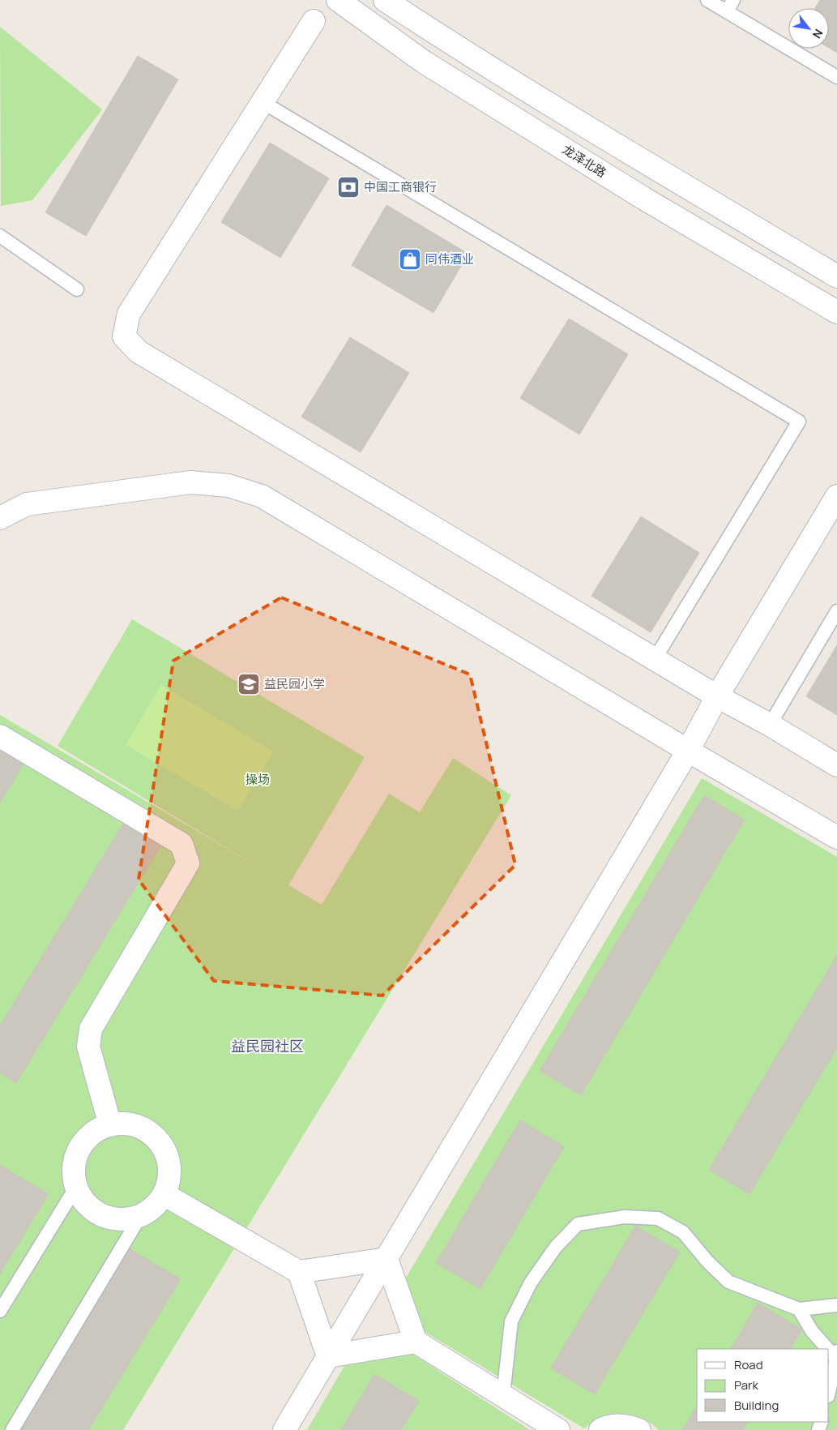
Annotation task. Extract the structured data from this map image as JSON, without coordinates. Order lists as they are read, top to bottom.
{
  "streets": {
    "street": ["龙泽北路"]
  },
  "districts": ["益民园社区"],
  "parks": ["操场"],
  "places": {
    "bank": ["中国工商银行"],
    "shop": ["同伟酒业"],
    "school or university": ["益民园小学"]
  },
  "legend": ["Road", "Park", "Building"],
  "north": "bottom right"
}
